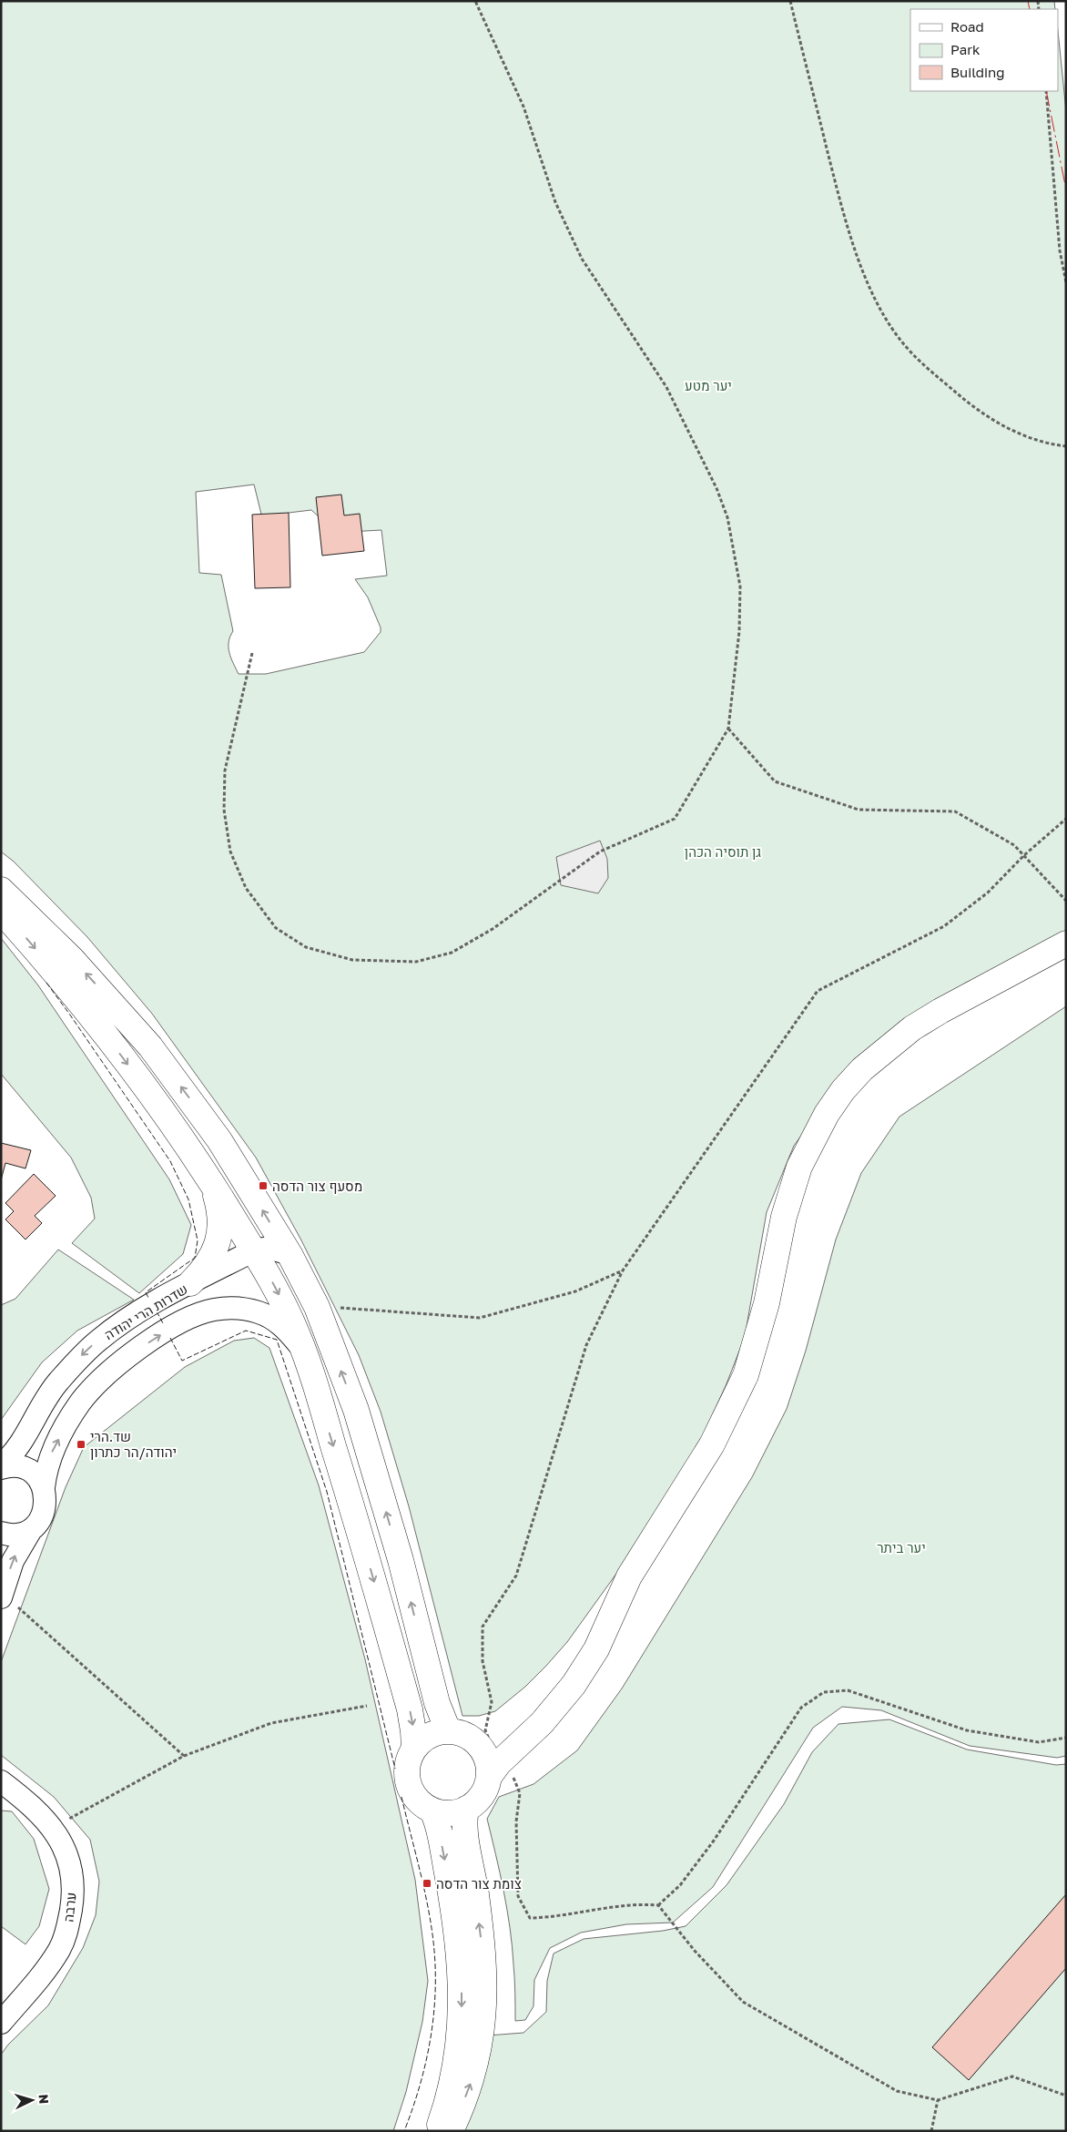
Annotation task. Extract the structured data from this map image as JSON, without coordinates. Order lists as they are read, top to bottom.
{
  "streets": {
    "street": ["שדרות הרי יהודה", "ערבה"]
  },
  "parks": ["יער מטע", "גן תוסיה הכהן", "יער ביתר"],
  "places": {
    "transit": ["מסעף צור הדסה", "שד.הרי יהודה/הר כתרון", "צומת צור הדסה"]
  },
  "legend": ["Road", "Park", "Building"],
  "north": "right"
}
